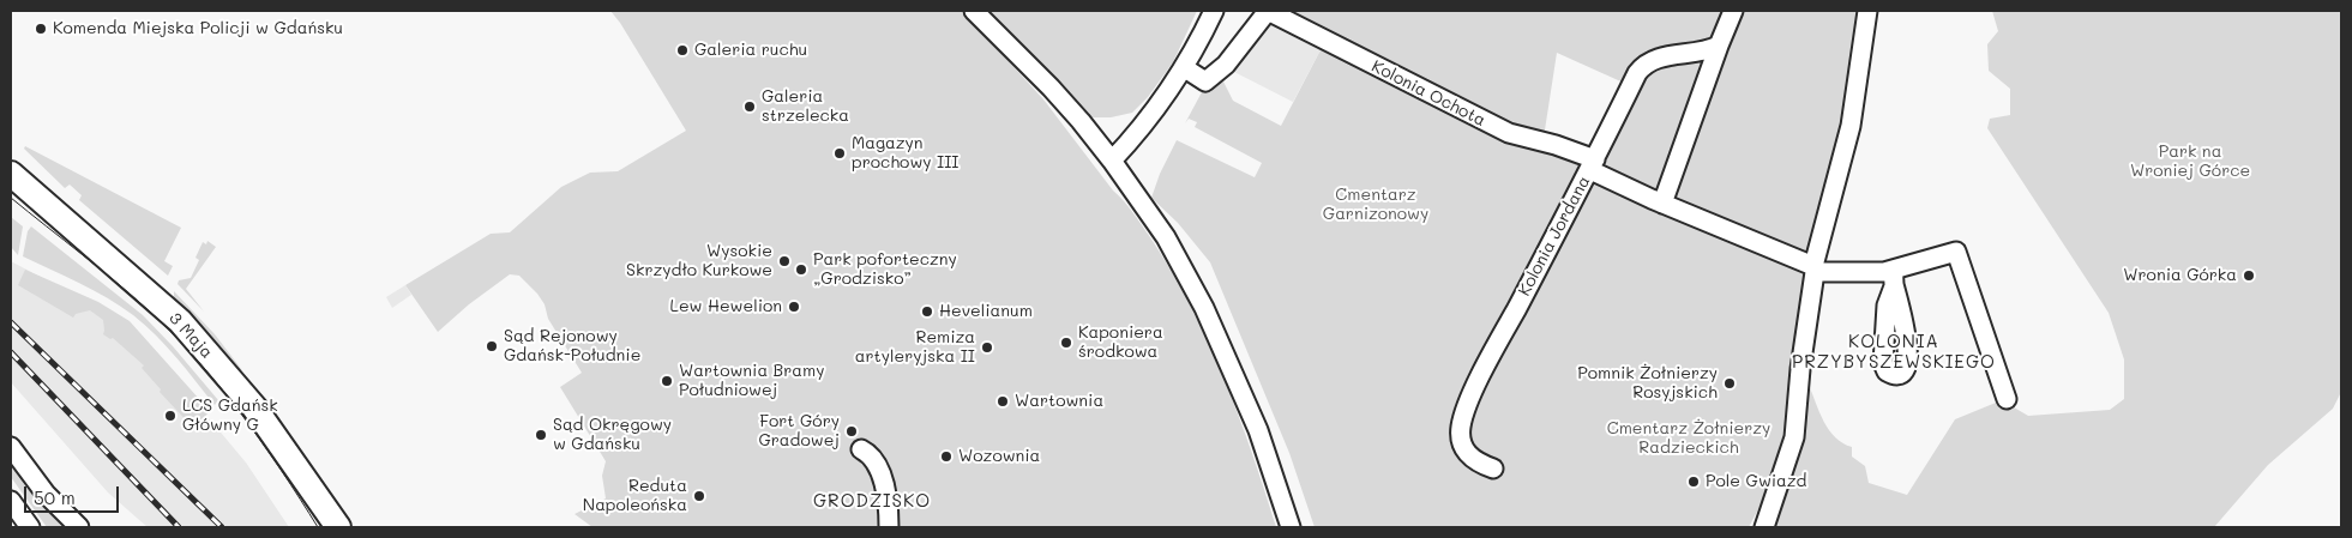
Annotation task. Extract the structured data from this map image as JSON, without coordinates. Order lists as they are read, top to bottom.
{
  "streets": {
    "main road": ["3 Maja"],
    "street": ["Kolonia Ochota", "Kolonia Jordana"]
  },
  "crossings": [
    ["Kolonia Ochota", "Kolonia Jordana"]
  ],
  "districts": ["KOLONIA PRZYBYSZEWSKIEGO", "GRODZISKO"],
  "parks": ["Park na Wroniej Górce", "Cmentarz Garnizonowy", "Cmentarz Żołnierzy Radzieckich"],
  "places": [
    "Komenda Miejska Policji w Gdańsku",
    "Galeria ruchu",
    "Galeria strzelecka",
    "Magazyn prochowy III",
    "Wysokie Skrzydło Kurkowe",
    "Park poforteczny „Grodzisko”",
    "Wronia Górka",
    "Lew Hewelion",
    "Hevelianum",
    "Kaponiera środkowa",
    "Sąd Rejonowy Gdańsk-Południe",
    "Remiza artyleryjska II",
    "Wartownia Bramy Południowej",
    "Pomnik Żołnierzy Rosyjskich",
    "Wartownia",
    "LCS Gdańsk Główny G",
    "Fort Góry Gradowej",
    "Sąd Okręgowy w Gdańsku",
    "Wozownia",
    "Pole Gwiazd",
    "Reduta Napoleońska"
  ],
  "scale_bar": "50 m"
}
